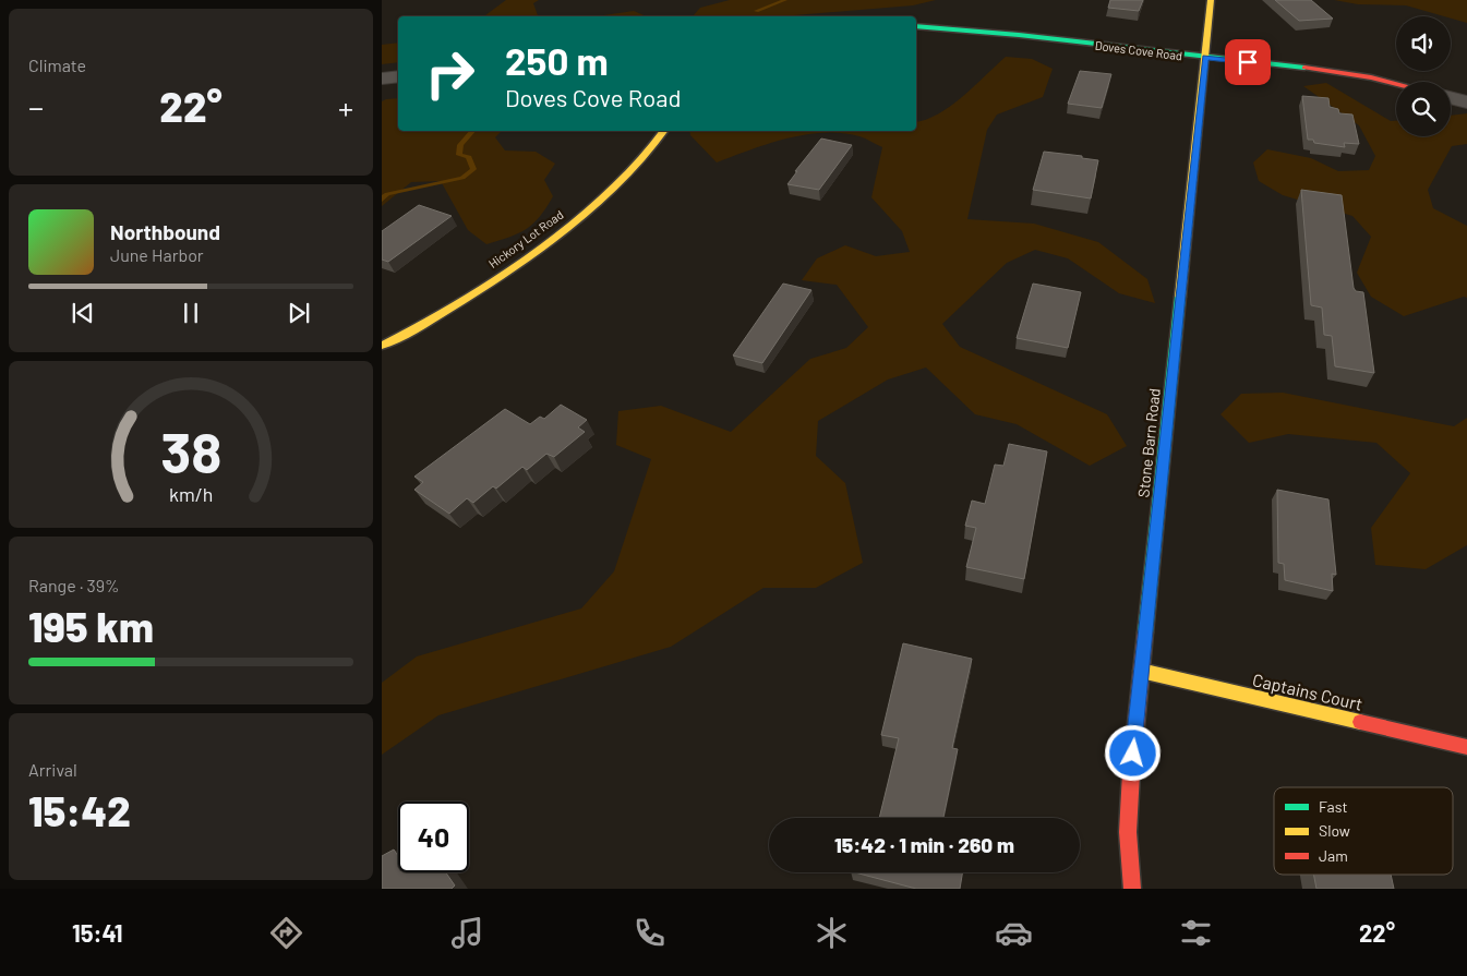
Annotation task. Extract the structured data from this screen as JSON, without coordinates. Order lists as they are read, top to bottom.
{
  "streets": {
    "street": [
      "Doves Cove Road",
      "Hickory Lot Road",
      "Stone Barn Road",
      "Captains Court"
    ]
  },
  "crossings": [
    ["Doves Cove Road", "Stone Barn Road"],
    ["Stone Barn Road", "Captains Court"]
  ],
  "legend": ["Fast", "Slow", "Jam"],
  "page": {
    "tile": [
      "Climate",
      ["Range · 39%", "195 km"],
      ["Arrival", "15:42"]
    ],
    "turn": ["250 m", "Doves Cove Road"],
    "heat": ["−", "22°", "+"],
    "song": ["Northbound", "June Harbor"],
    "limit": "40",
    "trip": "15:42 · 1 min · 260 m",
    "tabs": ["15:41", "22°"],
    "gauge": ["38", "km/h"]
  }
}
